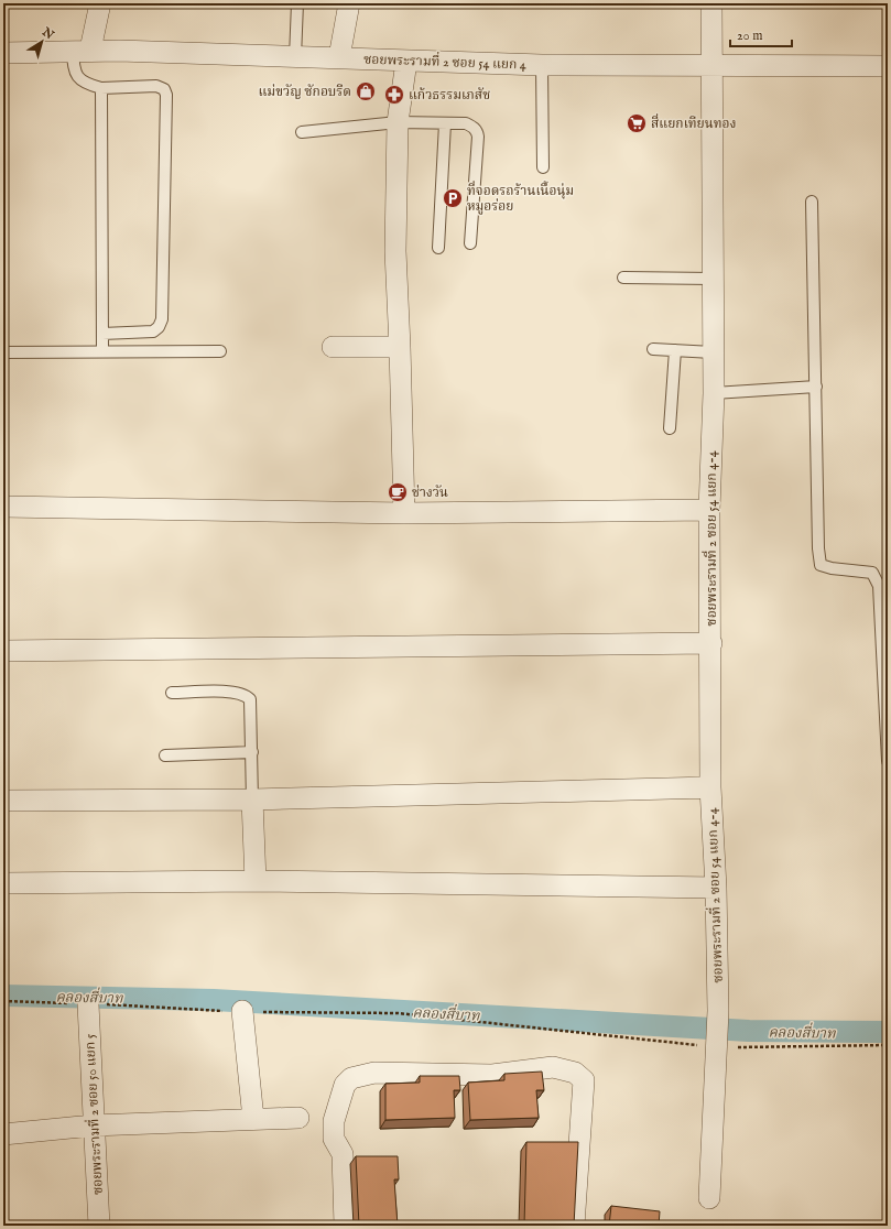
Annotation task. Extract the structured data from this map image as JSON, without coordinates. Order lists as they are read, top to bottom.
{
  "streets": {
    "street": ["ซอยพระรามที่ 2 ซอย 54 แยก 4", "ซอยพระรามที่ 2 ซอย 54 แยก 4-4", "ซอยพระรามที่ 2 ซอย 50 แยก 5"]
  },
  "crossings": [
    ["ซอยพระรามที่ 2 ซอย 54 แยก 4", "ซอยพระรามที่ 2 ซอย 54 แยก 4-4"]
  ],
  "water": ["คลองสี่บาท"],
  "places": {
    "shop": ["แม่ขวัญ ซักอบรีด"],
    "pharmacy": ["แก้วธรรมเภสัช"],
    "supermarket": ["สี่แยกเทียนทอง"],
    "parking": ["ที่จอดรถร้านเนื้อนุ่ม หมูอร่อย"],
    "cafe": ["ช่างวัน"]
  },
  "scale_bar": "20 m",
  "north": "top right"
}
